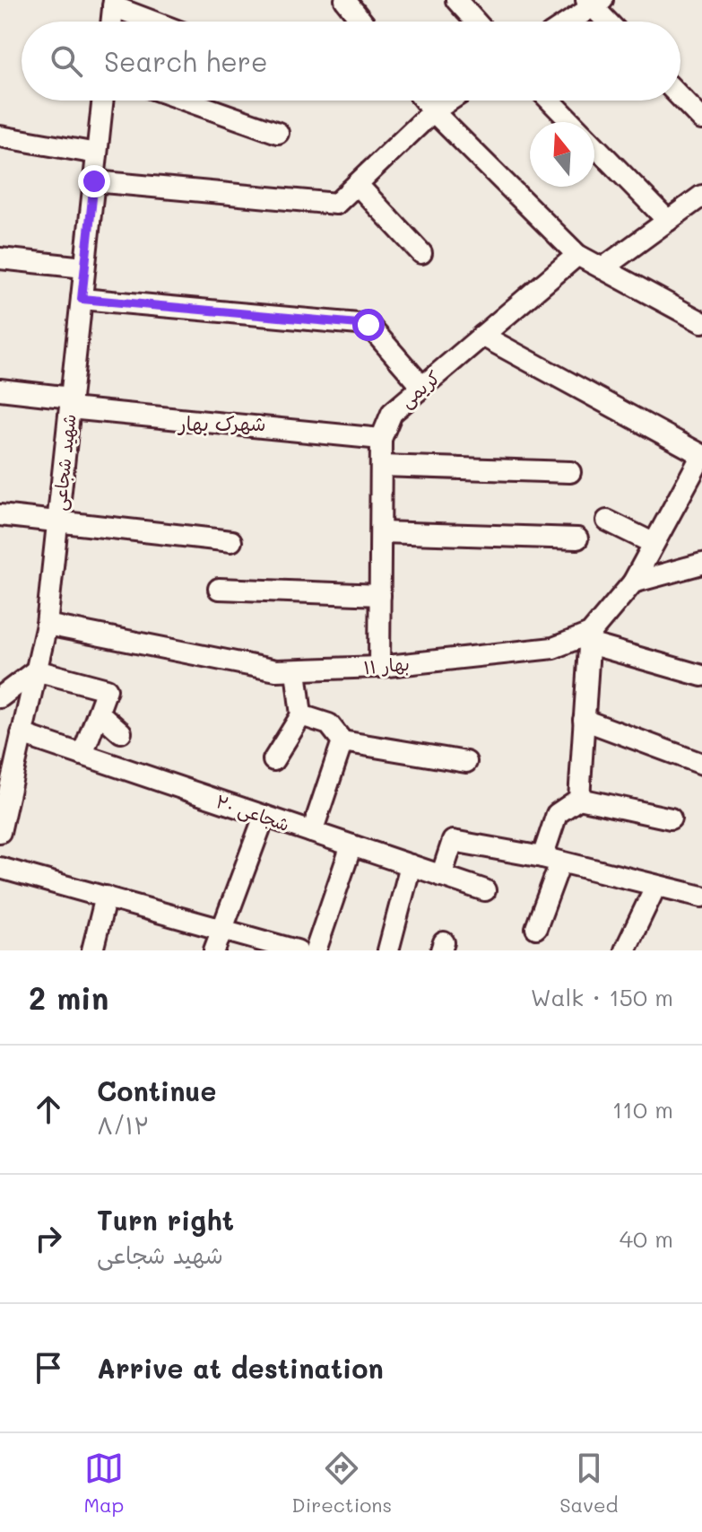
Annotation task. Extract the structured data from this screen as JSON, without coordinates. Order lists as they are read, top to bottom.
{
  "streets": {
    "street": [
      "کریمی",
      "شهید شجاعی",
      "بهار ۱۱",
      "شجاعی ۲۰"
    ]
  },
  "crossings": [
    ["کریمی", "بهار ۱۱"],
    ["شهید شجاعی", "بهار ۱۱"],
    ["شهید شجاعی", "شجاعی ۲۰"]
  ],
  "districts": ["شهرک بهار"],
  "north": "top",
  "page": {
    "search": "Search here",
    "heading": ["2 min", "Walk · 150 m"],
    "list": [
      ["Continue", "۸/۱۲", "110 m"],
      ["Turn right", "شهید شجاعی", "40 m"],
      "Arrive at destination"
    ],
    "nav": ["Map", "Directions", "Saved"]
  }
}
